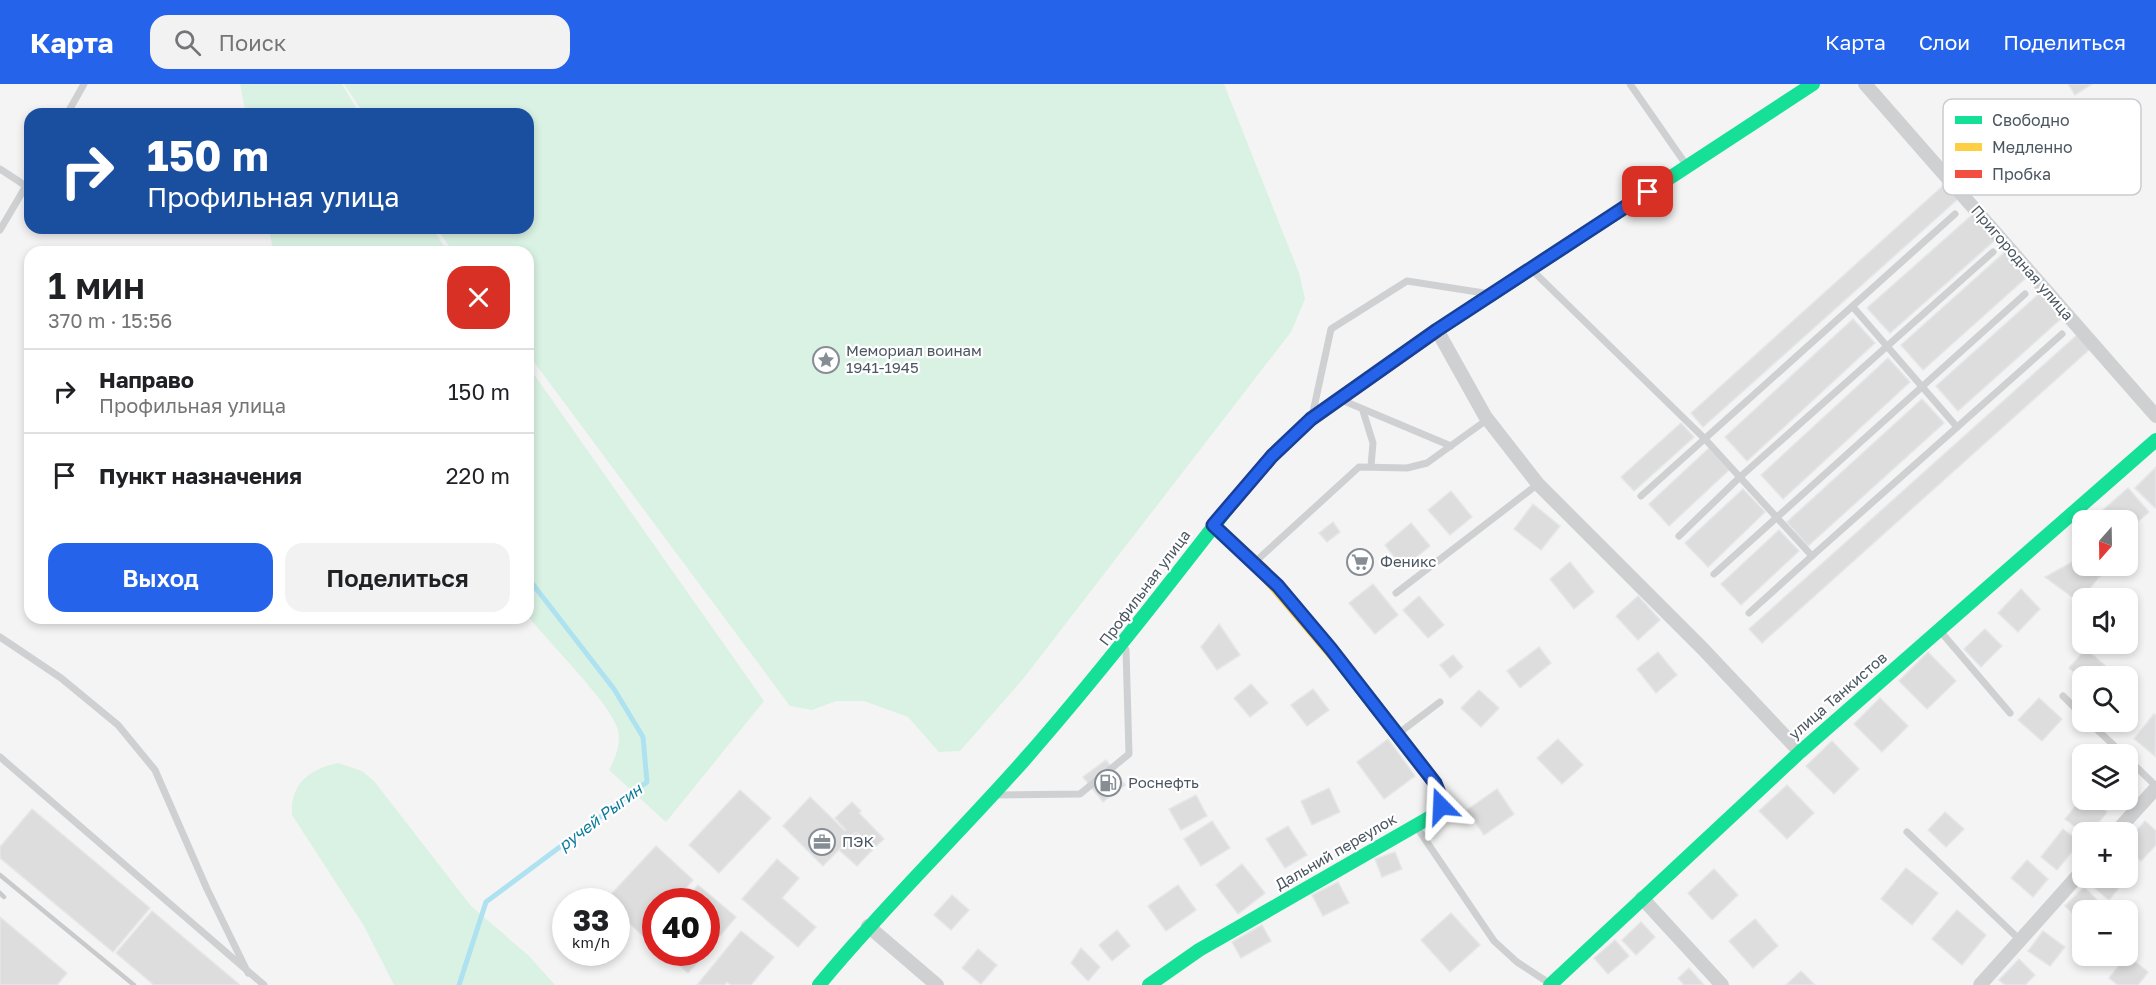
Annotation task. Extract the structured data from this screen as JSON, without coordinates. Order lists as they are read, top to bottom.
{
  "streets": {
    "street": [
      "Пригородная улица",
      "Профильная улица",
      "улица Танкистов",
      "Дальний переулок"
    ]
  },
  "crossings": [
    ["Профильная улица", "Дальний переулок"]
  ],
  "water": ["ручей Рыгин"],
  "places": {
    "place": ["Мемориал воинам 1941-1945"],
    "supermarket": ["Феникс"],
    "fuel station": ["Роснефть"],
    "office": ["ПЭК"]
  },
  "legend": ["Свободно", "Медленно", "Пробка"],
  "north": "bottom",
  "page": {
    "header": "Карта",
    "search": "Поиск",
    "nav": ["Карта", "Слои", "Поделиться"],
    "turn": ["150 m", "Профильная улица"],
    "heading": ["1 мин", "370 m · 15:56"],
    "list": [
      {
        "name": "Направо",
        "note": "Профильная улица",
        "value": "150 m"
      },
      {
        "name": "Пункт назначения",
        "value": "220 m"
      }
    ],
    "map_buttons": ["+", "−"],
    "buttons": ["Выход", "Поделиться"],
    "speed": "33 km/h",
    "limit": "40"
  }
}
